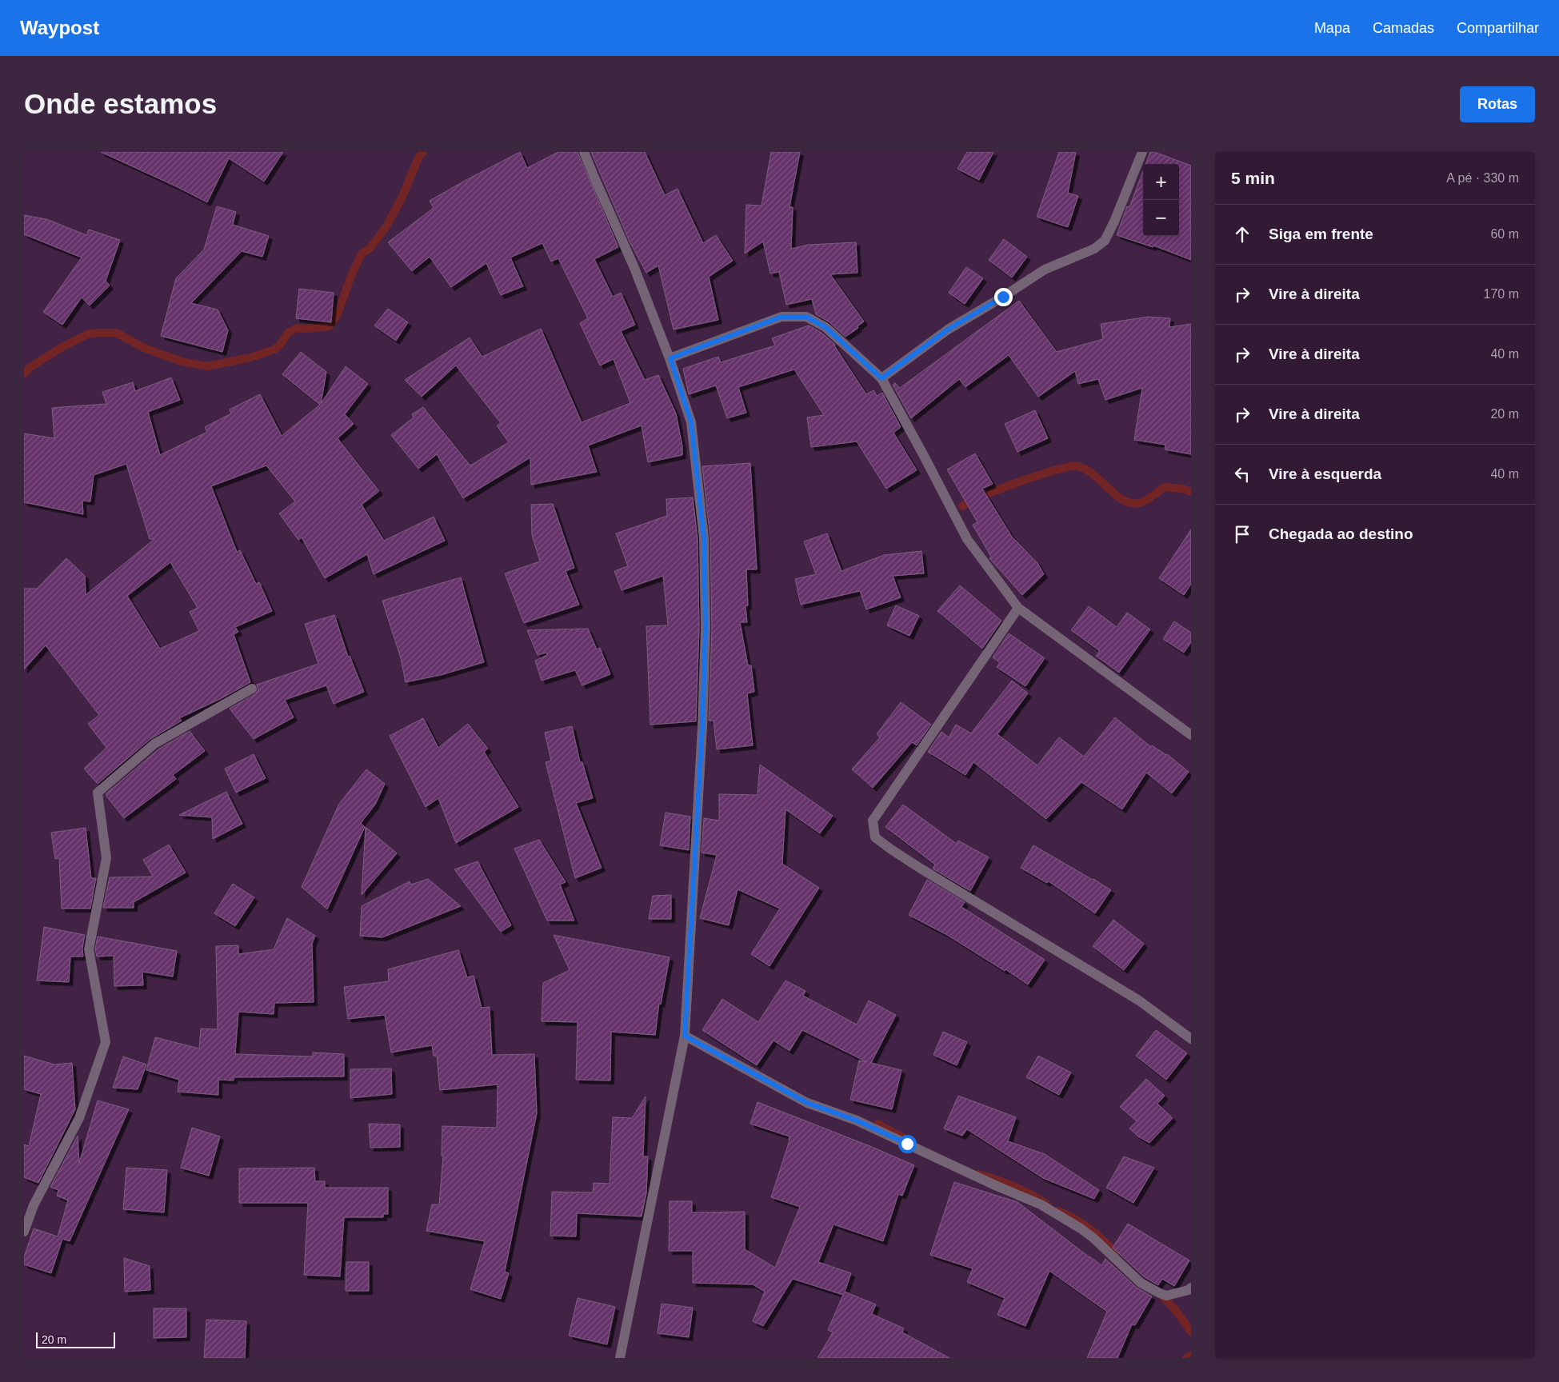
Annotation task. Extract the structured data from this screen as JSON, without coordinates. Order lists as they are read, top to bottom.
{
  "scale_bar": "20 m",
  "page": {
    "header": "Waypost",
    "nav": ["Mapa", "Camadas", "Compartilhar"],
    "buttons": "Rotas",
    "title": "Onde estamos",
    "heading": ["5 min", "A pé · 330 m"],
    "map_buttons": ["+", "−"],
    "list": [
      ["Siga em frente", "60 m"],
      ["Vire à direita", "170 m"],
      ["Vire à direita", "40 m"],
      ["Vire à direita", "20 m"],
      ["Vire à esquerda", "40 m"],
      "Chegada ao destino"
    ],
    "scale": "20 m"
  }
}
